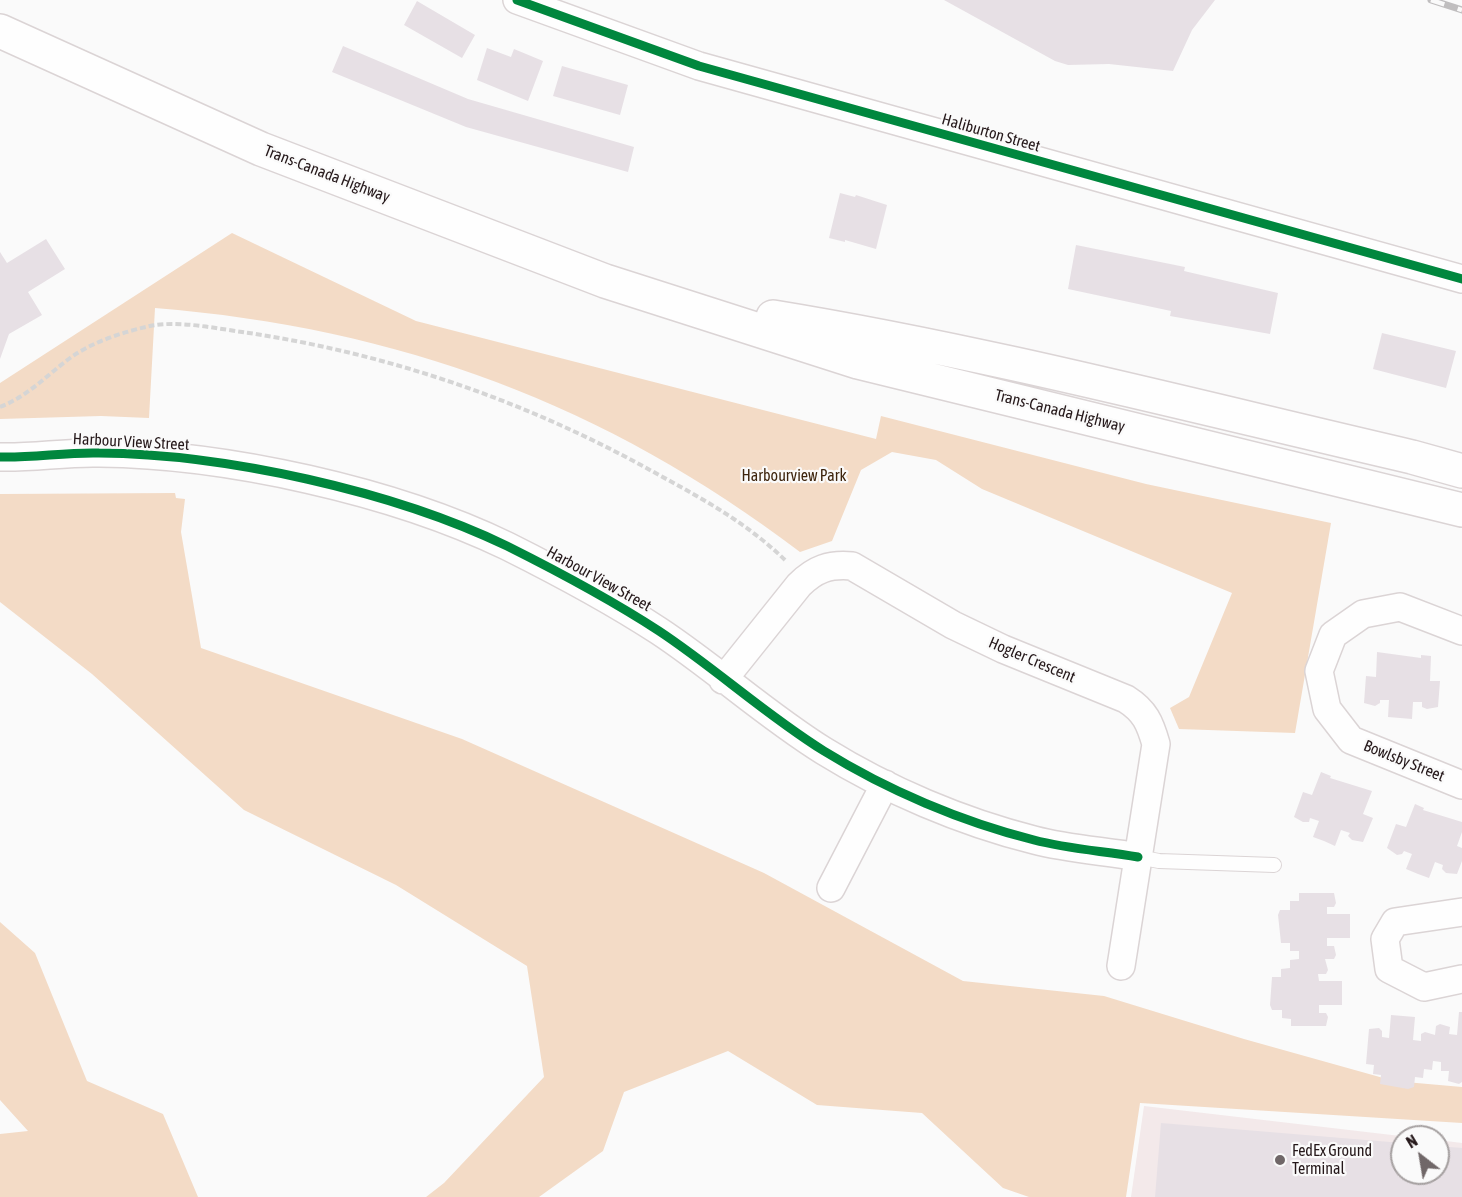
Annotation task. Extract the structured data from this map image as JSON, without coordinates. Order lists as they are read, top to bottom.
{
  "streets": {
    "highway": ["Trans-Canada Highway"],
    "street": [
      "Haliburton Street",
      "Harbour View Street",
      "Hogler Crescent",
      "Bowlsby Street"
    ]
  },
  "crossings": [
    ["Harbour View Street", "Hogler Crescent"]
  ],
  "parks": ["Harbourview Park"],
  "places": ["FedEx Ground Terminal"],
  "north": "top left"
}
